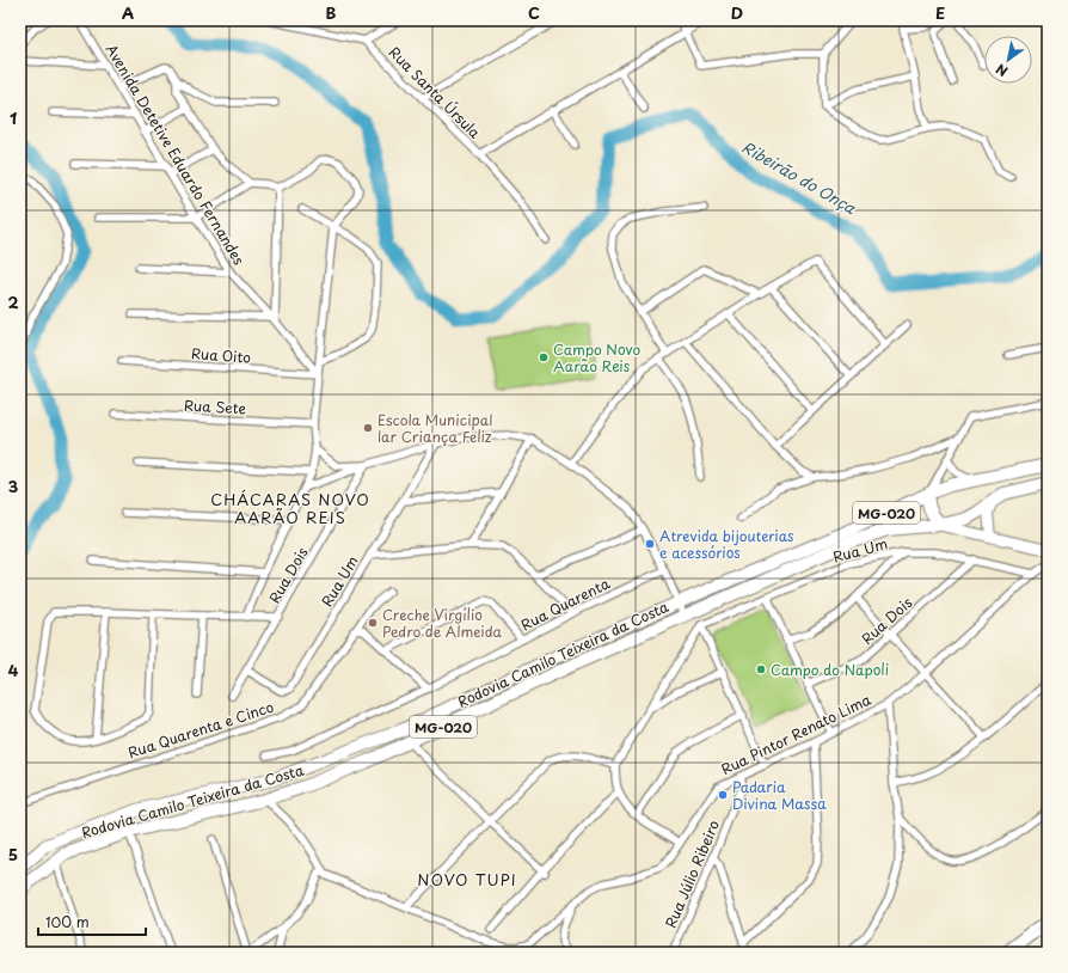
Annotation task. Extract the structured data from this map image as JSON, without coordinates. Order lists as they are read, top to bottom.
{
  "streets": {
    "highway": ["MG-020", "Rodovia Camilo Teixeira da Costa"],
    "street": [
      "Rua Santa Úrsula",
      "Avenida Detetive Eduardo Fernandes",
      "Rua Oito",
      "Rua Sete",
      "Rua Um",
      "Rua Dois",
      "Rua Quarenta",
      "Rua Quarenta e Cinco",
      "Rua Pintor Renato Lima",
      "Rua Júlio Ribeiro"
    ]
  },
  "crossings": [
    ["Avenida Detetive Eduardo Fernandes", "Rua Oito"],
    ["MG-020", "Rodovia Camilo Teixeira da Costa"],
    ["Rua Um", "Rua Dois"],
    ["Rua Um", "Rua Pintor Renato Lima"],
    ["Rua Pintor Renato Lima", "Rua Júlio Ribeiro"]
  ],
  "districts": ["CHÁCARAS NOVO AARÃO REIS", "NOVO TUPI"],
  "water": ["Ribeirão do Onça"],
  "places": [
    "Campo Novo Aarão Reis",
    "Escola Municipal lar Criança Feliz",
    "Atrevida bijouterias e acessórios",
    "Creche Virgílio Pedro de Almeida",
    "Campo do Napoli",
    "Padaria Divina Massa"
  ],
  "scale_bar": "100 m",
  "north": "bottom left",
  "grid": {
    "columns": [
      "A",
      "B",
      "C",
      "D",
      "E"
    ],
    "rows": [
      "1",
      "2",
      "3",
      "4",
      "5"
    ]
  }
}
